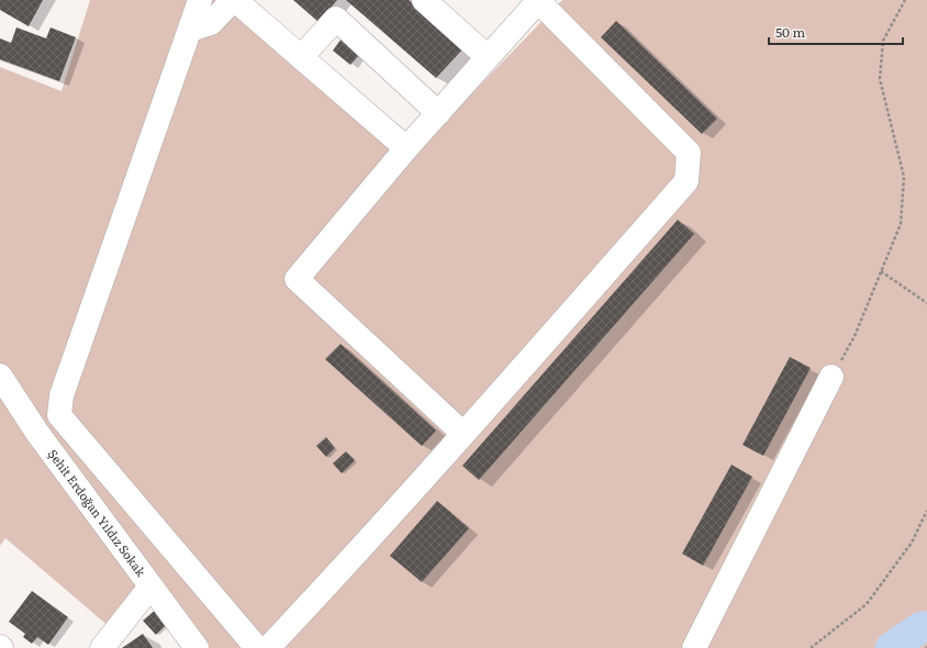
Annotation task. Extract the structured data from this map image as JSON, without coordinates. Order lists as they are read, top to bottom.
{
  "streets": {
    "street": ["Şehit Erdoğan Yıldız Sokak"]
  },
  "scale_bar": "50 m"
}
